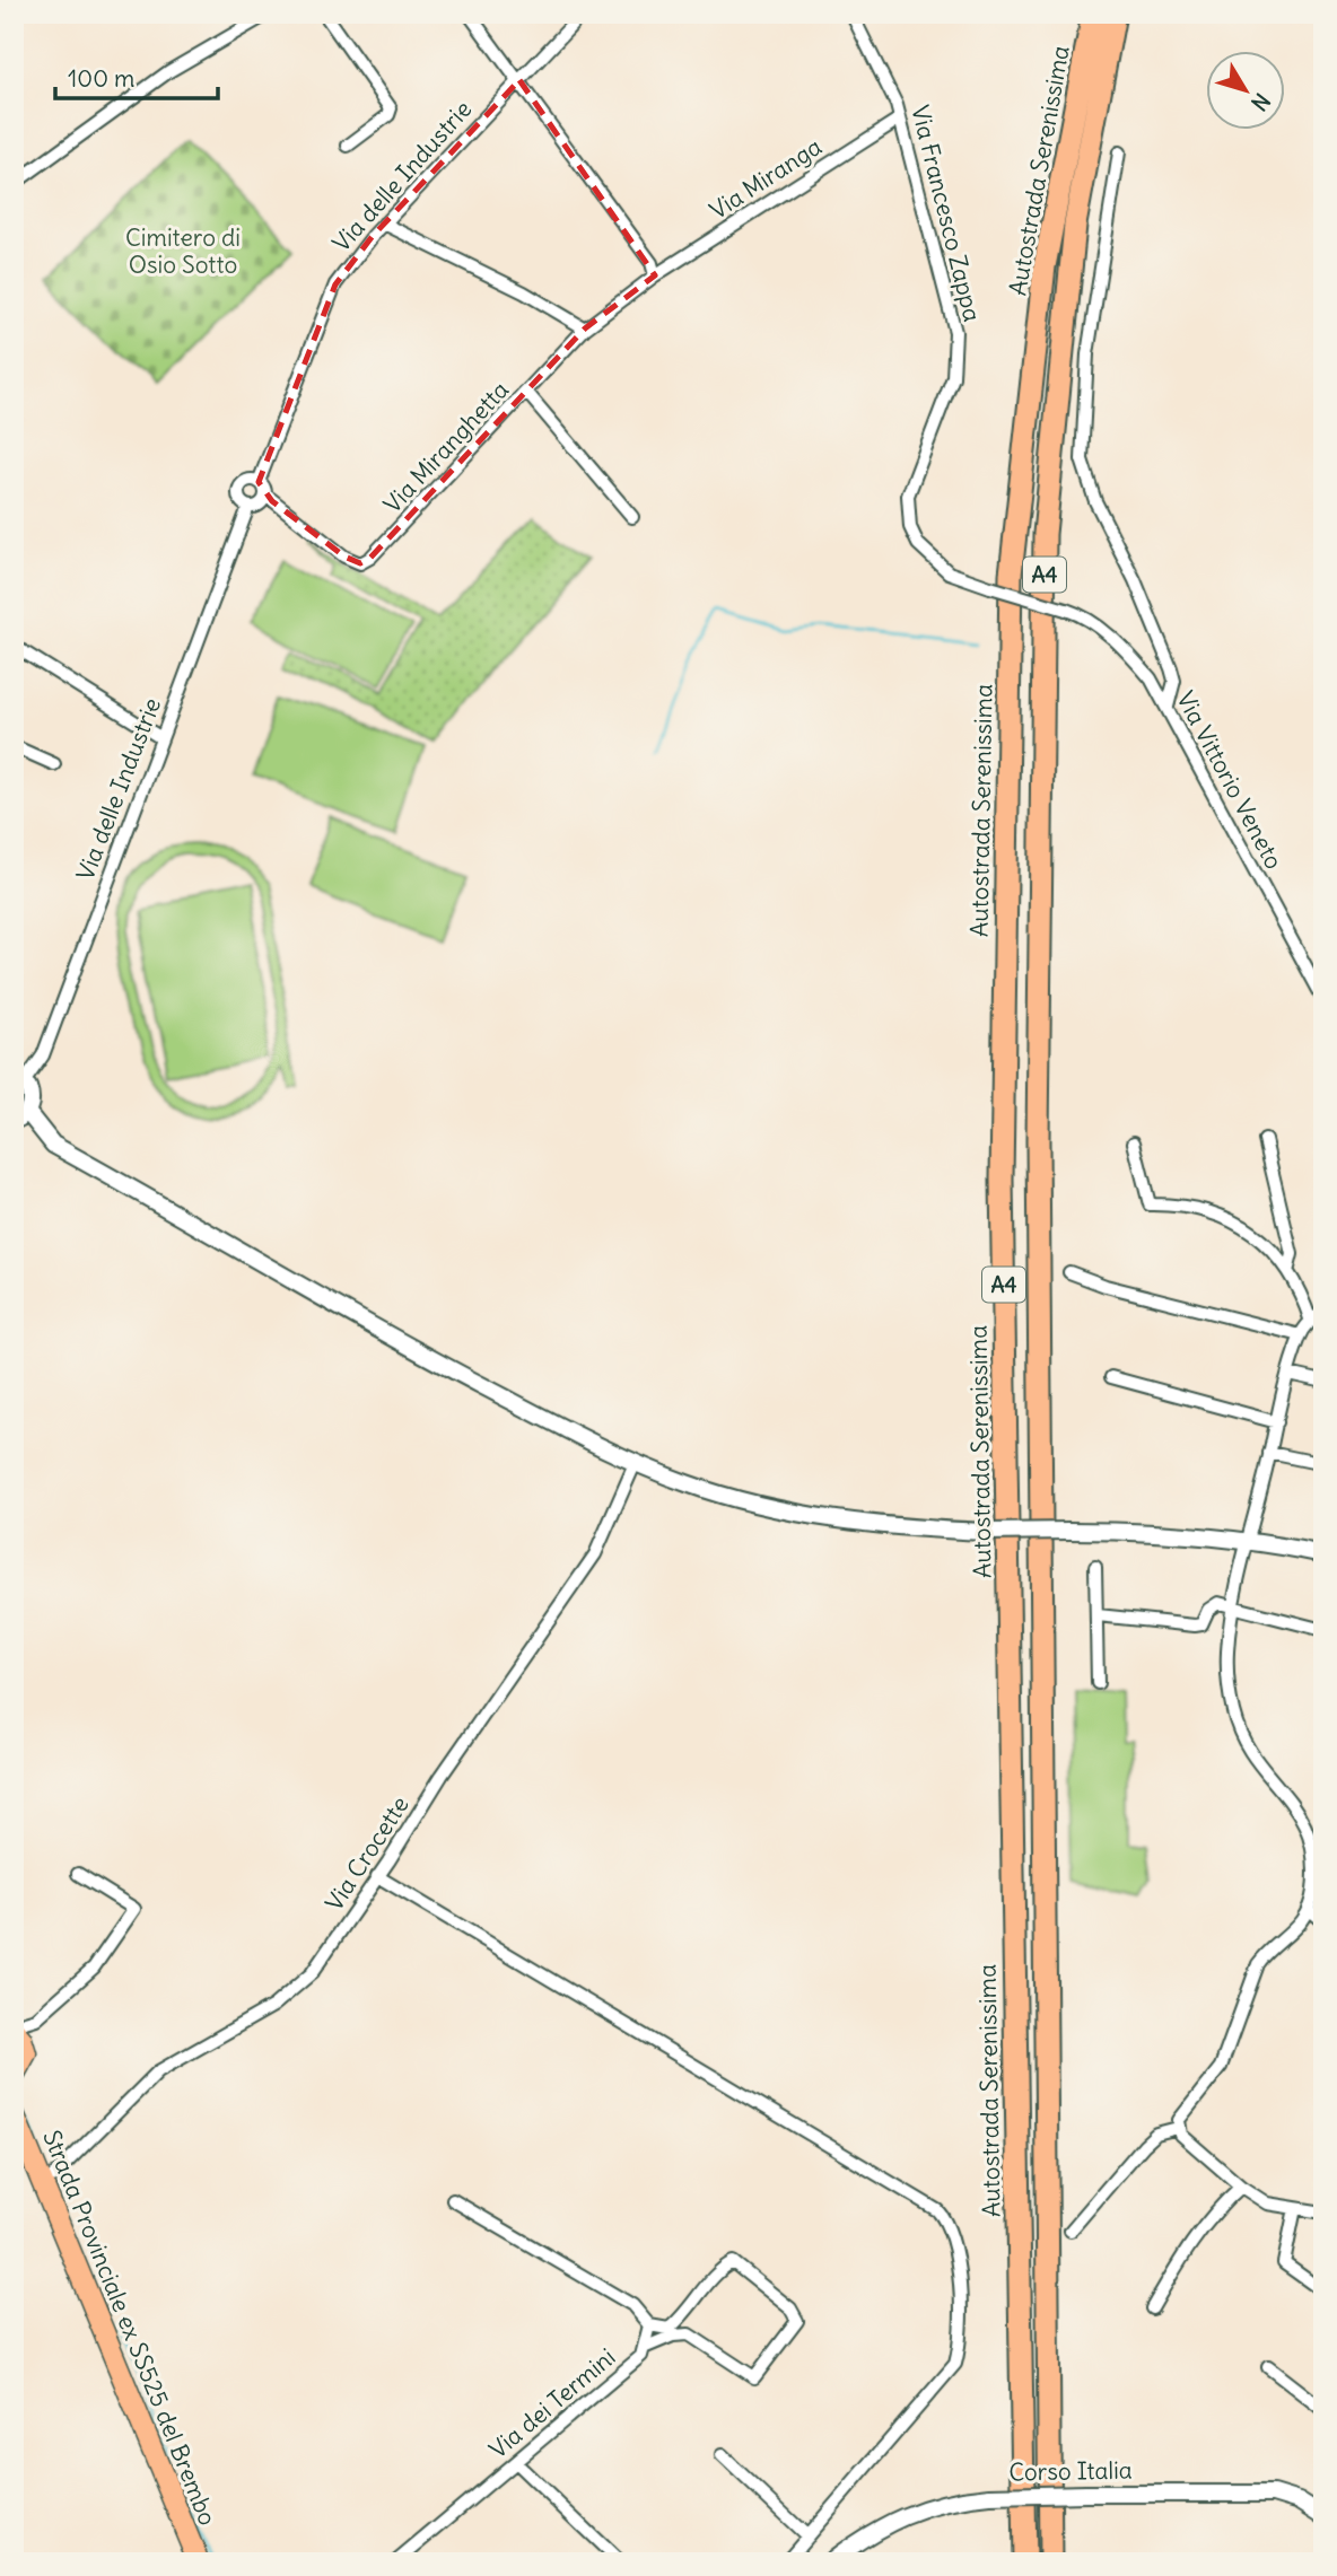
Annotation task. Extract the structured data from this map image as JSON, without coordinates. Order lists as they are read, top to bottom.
{
  "streets": {
    "highway": ["Autostrada Serenissima", "A4"],
    "main road": ["Strada Provinciale ex SS525 del Brembo"],
    "street": [
      "Via delle Industrie",
      "Via Miranga",
      "Via Francesco Zappa",
      "Via Miranghetta",
      "Via Vittorio Veneto",
      "Via Crocette",
      "Via dei Termini",
      "Corso Italia"
    ]
  },
  "crossings": [
    ["Via delle Industrie", "Via Miranghetta"],
    ["Via Miranga", "Via Francesco Zappa"],
    ["Via Miranga", "Via Miranghetta"],
    ["Via Francesco Zappa", "Via Vittorio Veneto"],
    ["Via Crocette", "Strada Provinciale ex SS525 del Brembo"]
  ],
  "parks": ["Cimitero di Osio Sotto"],
  "scale_bar": "100 m",
  "north": "bottom right"
}
